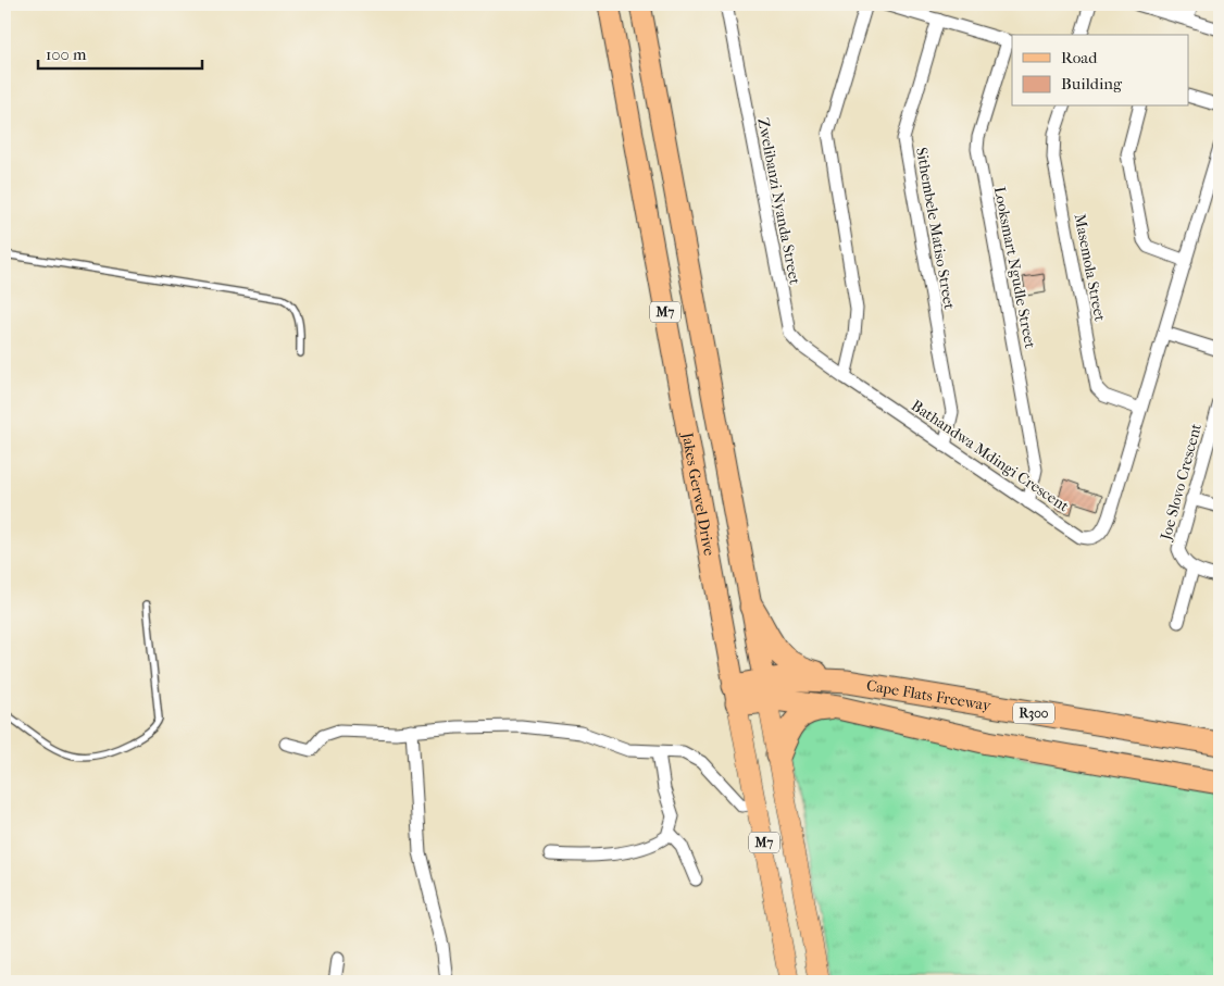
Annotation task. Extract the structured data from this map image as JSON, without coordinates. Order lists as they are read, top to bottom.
{
  "streets": {
    "highway": [
      "M7",
      "Jakes Gerwel Drive",
      "Cape Flats Freeway",
      "R300"
    ],
    "street": [
      "Zwelibanzi Nyanda Street",
      "Sithembele Matiso Street",
      "Looksmart Ngudle Street",
      "Masemola Street",
      "Bathandwa Mdingi Crescent",
      "Joe Slovo Crescent"
    ]
  },
  "crossings": [
    ["Zwelibanzi Nyanda Street", "Bathandwa Mdingi Crescent"],
    ["Sithembele Matiso Street", "Bathandwa Mdingi Crescent"],
    ["Looksmart Ngudle Street", "Bathandwa Mdingi Crescent"],
    ["Masemola Street", "Bathandwa Mdingi Crescent"],
    ["Jakes Gerwel Drive", "Cape Flats Freeway"]
  ],
  "legend": ["Road", "Building"],
  "scale_bar": "100 m"
}
